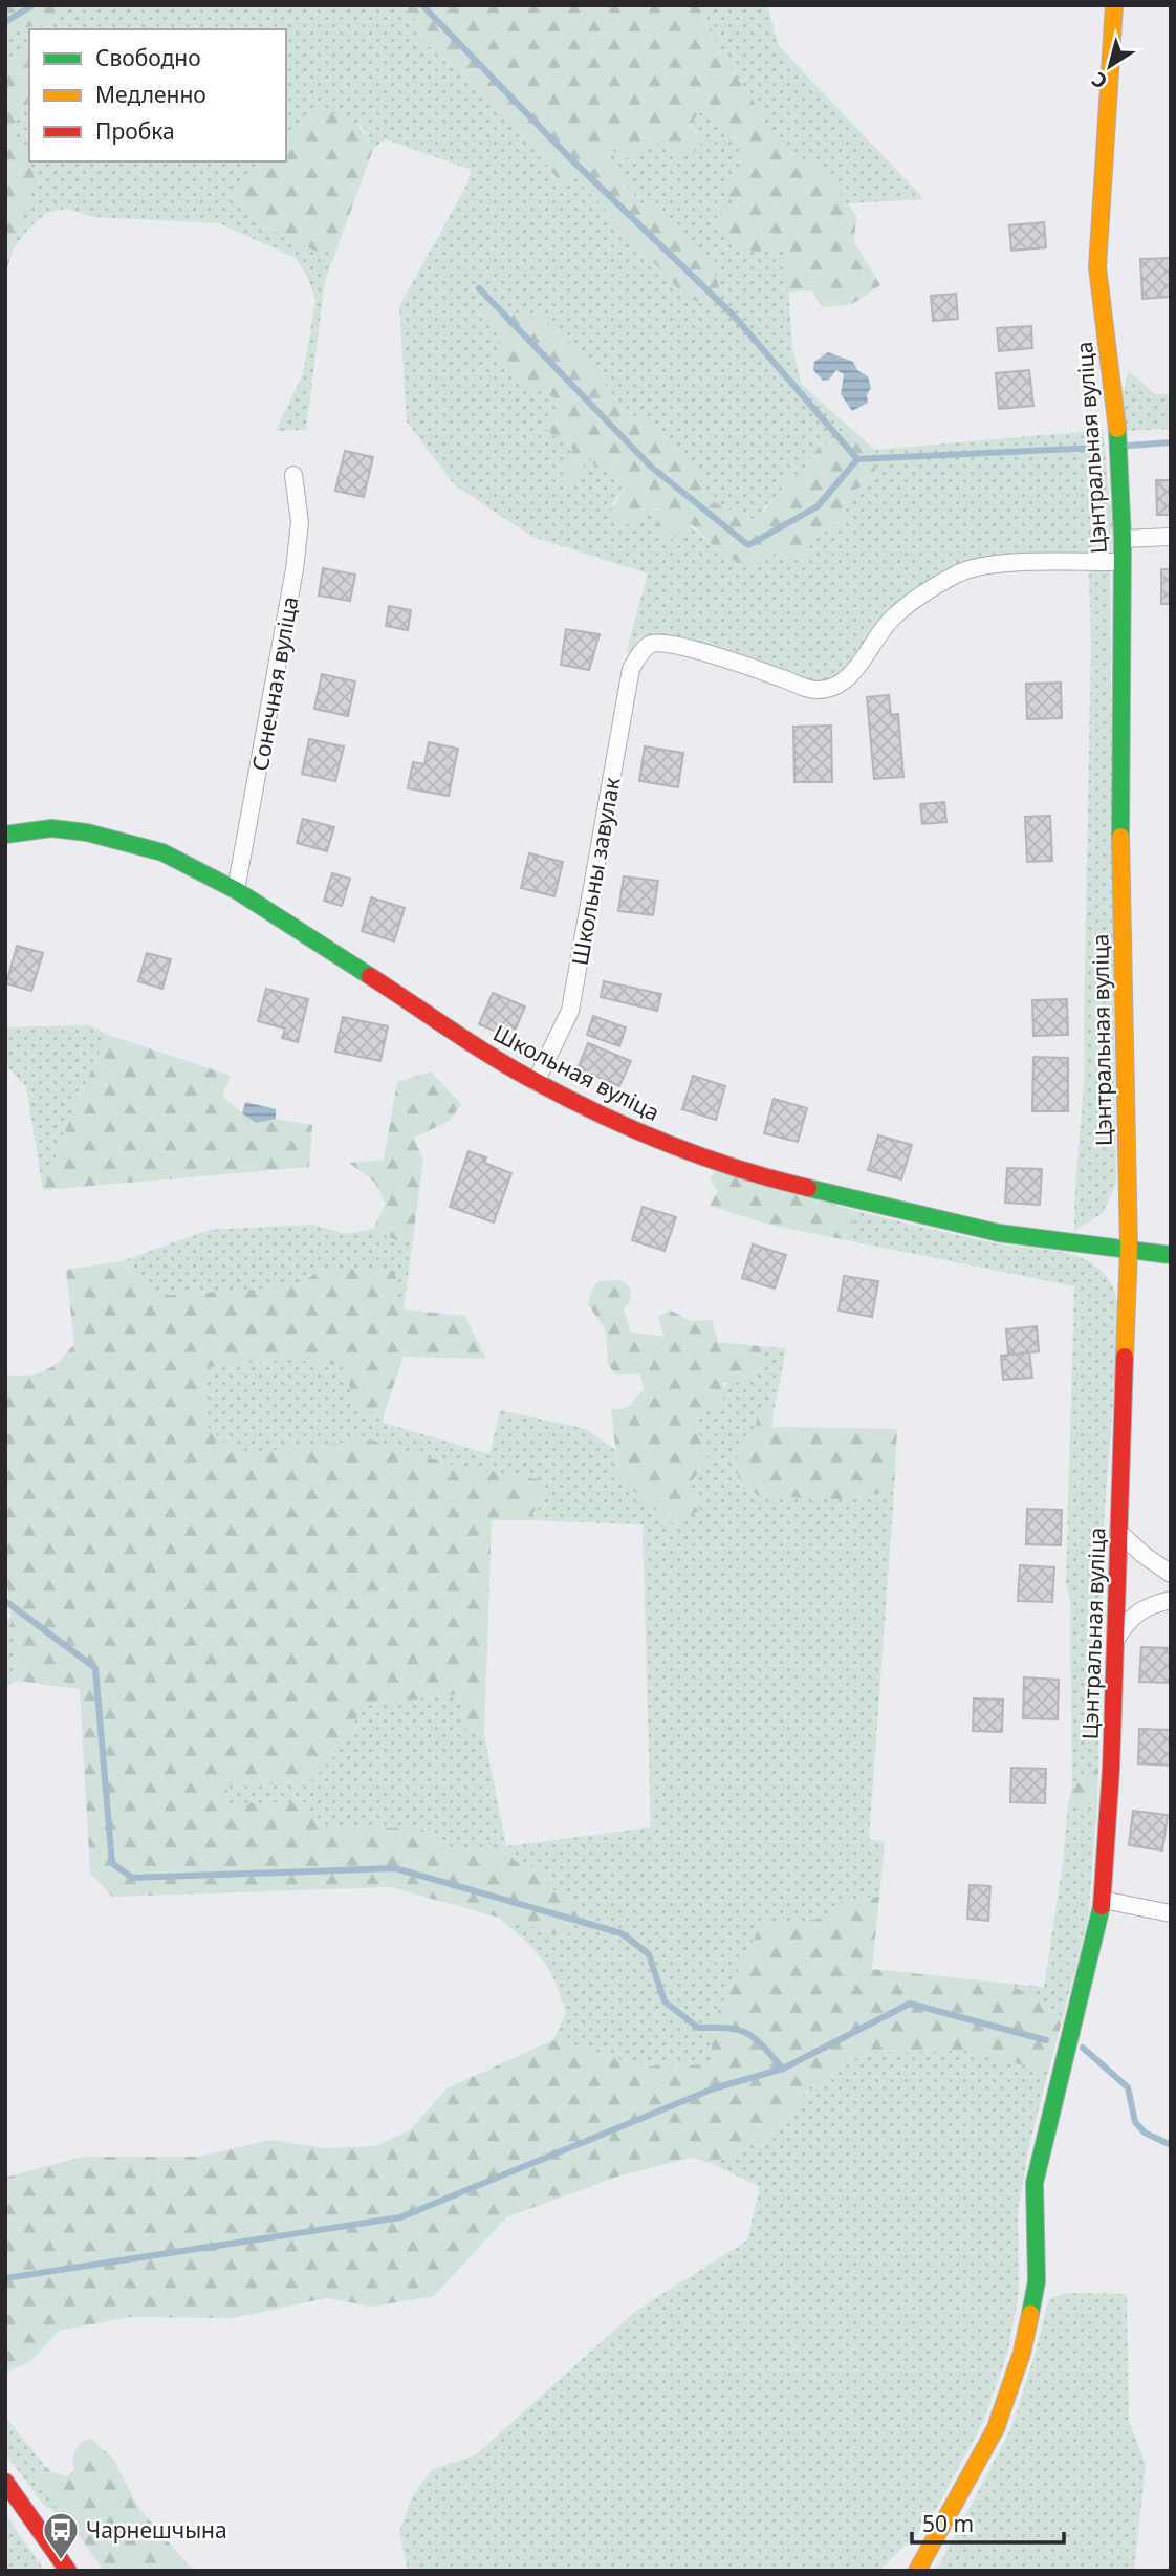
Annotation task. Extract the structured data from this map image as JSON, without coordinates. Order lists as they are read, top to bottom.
{
  "streets": {
    "street": [
      "Цэнтральная вуліца",
      "Сонечная вуліца",
      "Школьны завулак",
      "Школьная вуліца"
    ]
  },
  "crossings": [
    ["Цэнтральная вуліца", "Школьны завулак"],
    ["Цэнтральная вуліца", "Школьная вуліца"],
    ["Сонечная вуліца", "Школьная вуліца"],
    ["Школьны завулак", "Школьная вуліца"]
  ],
  "places": {
    "bus stop": ["Чарнешчына"]
  },
  "legend": ["Свободно", "Медленно", "Пробка"],
  "scale_bar": "50 m",
  "north": "bottom left"
}
